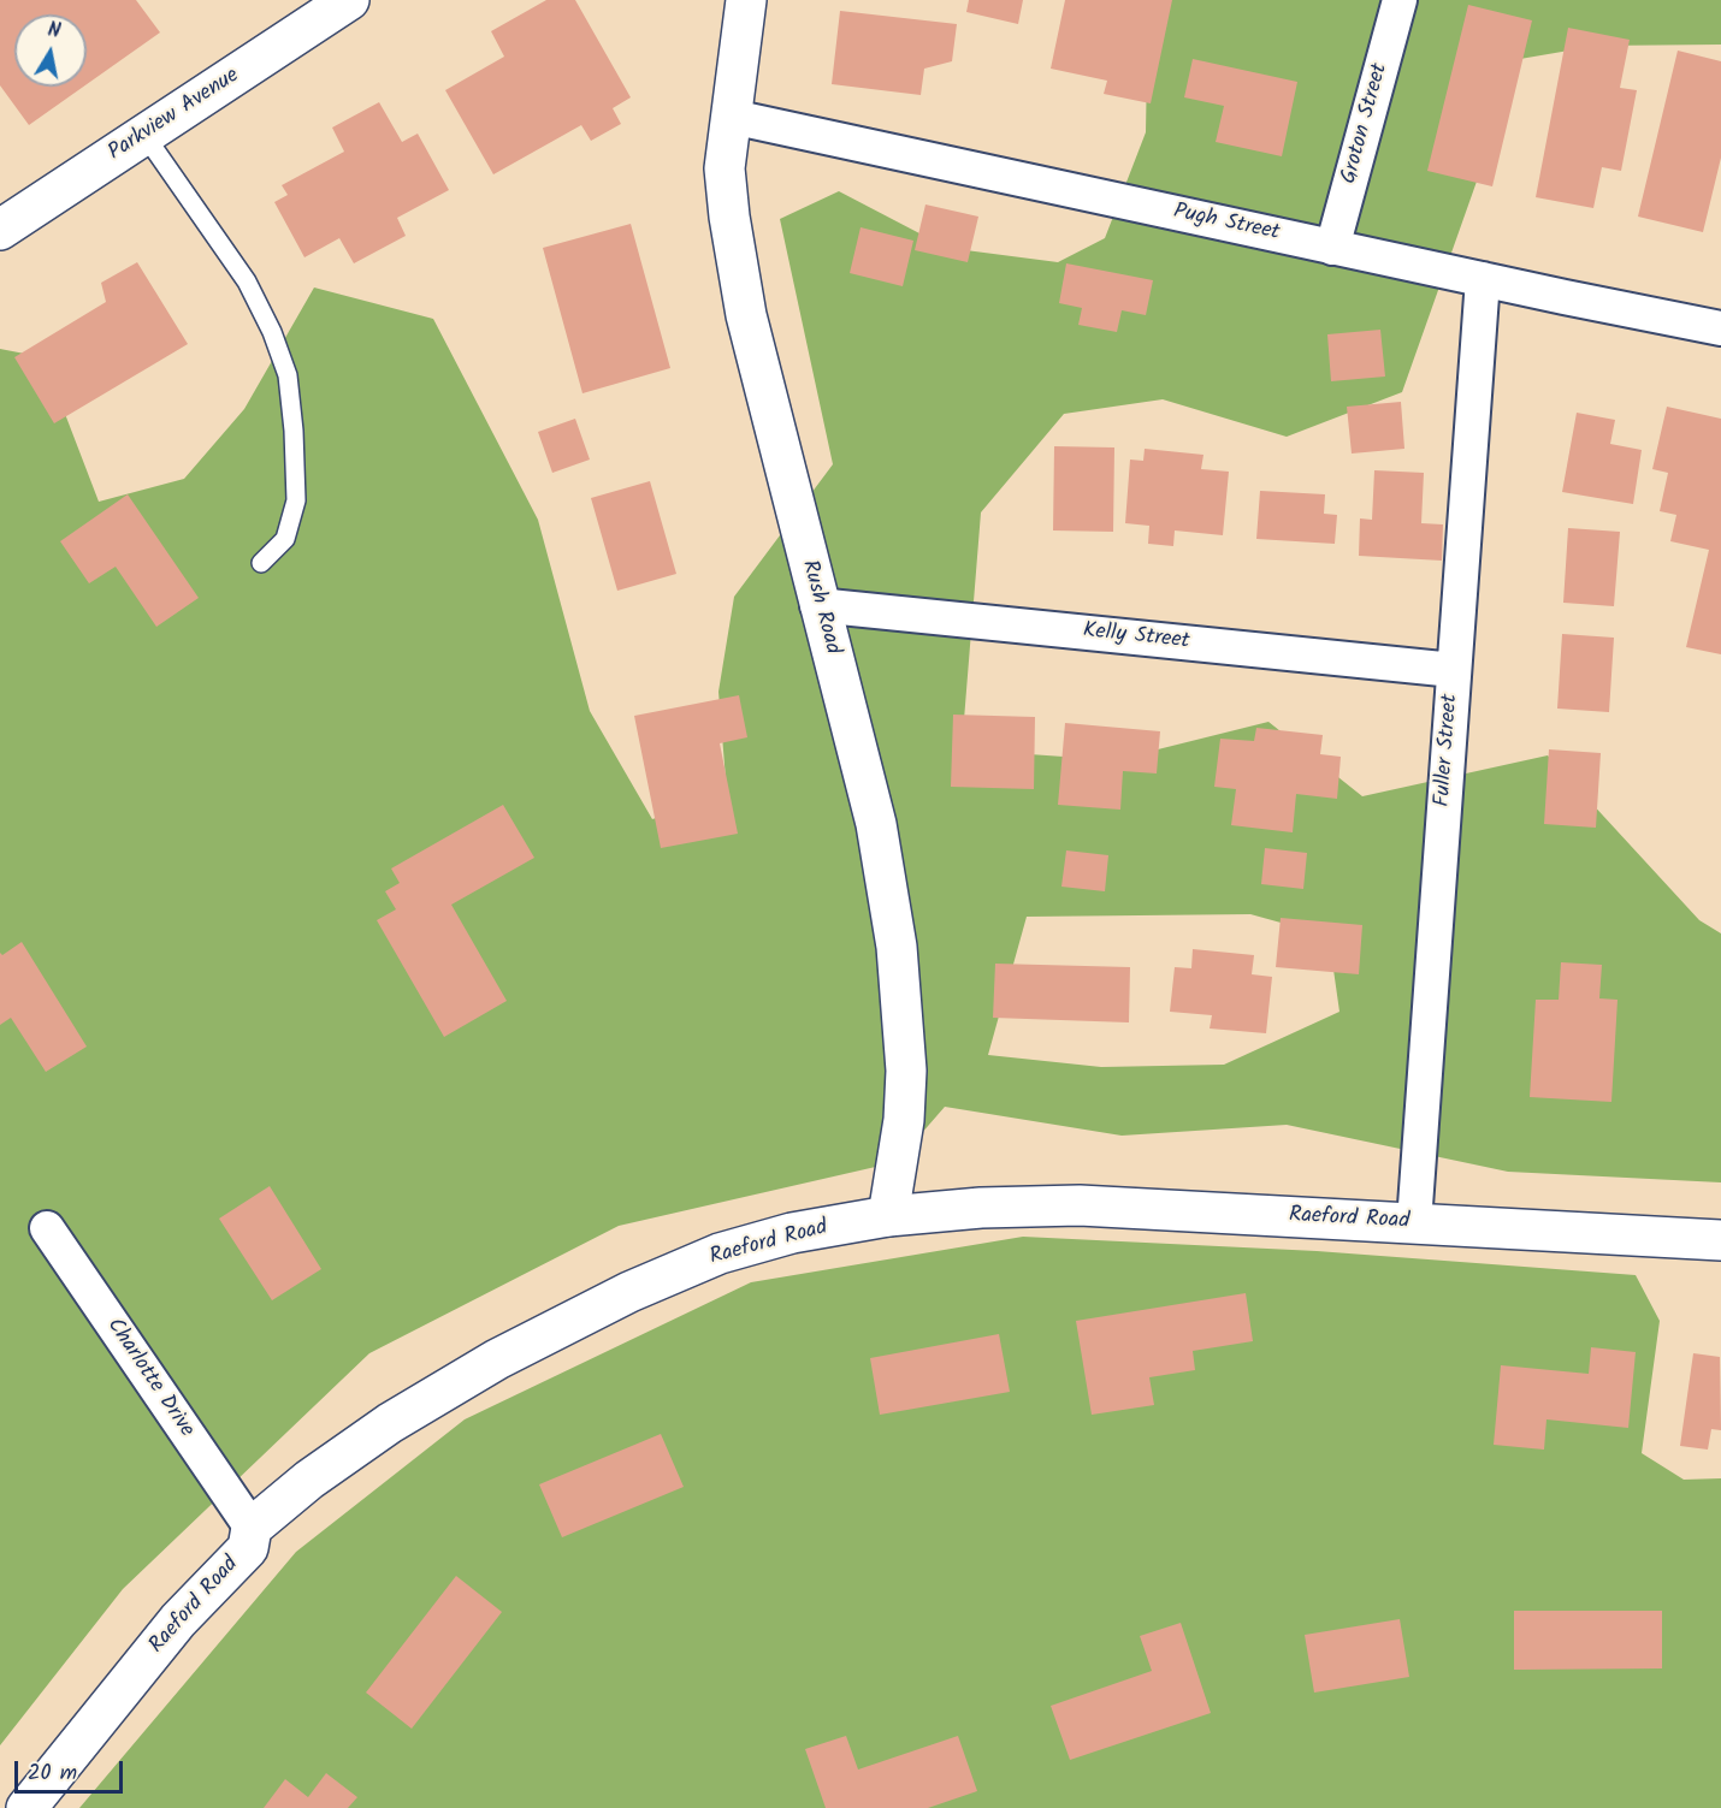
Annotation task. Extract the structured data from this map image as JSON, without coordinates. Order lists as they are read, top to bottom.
{
  "streets": {
    "main road": ["Parkview Avenue", "Rush Road", "Raeford Road"],
    "street": [
      "Groton Street",
      "Pugh Street",
      "Kelly Street",
      "Fuller Street",
      "Charlotte Drive"
    ]
  },
  "crossings": [
    ["Groton Street", "Pugh Street"],
    ["Pugh Street", "Rush Road"],
    ["Pugh Street", "Fuller Street"],
    ["Rush Road", "Kelly Street"],
    ["Rush Road", "Raeford Road"],
    ["Kelly Street", "Fuller Street"],
    ["Fuller Street", "Raeford Road"],
    ["Raeford Road", "Charlotte Drive"]
  ],
  "scale_bar": "20 m",
  "north": "top"
}
